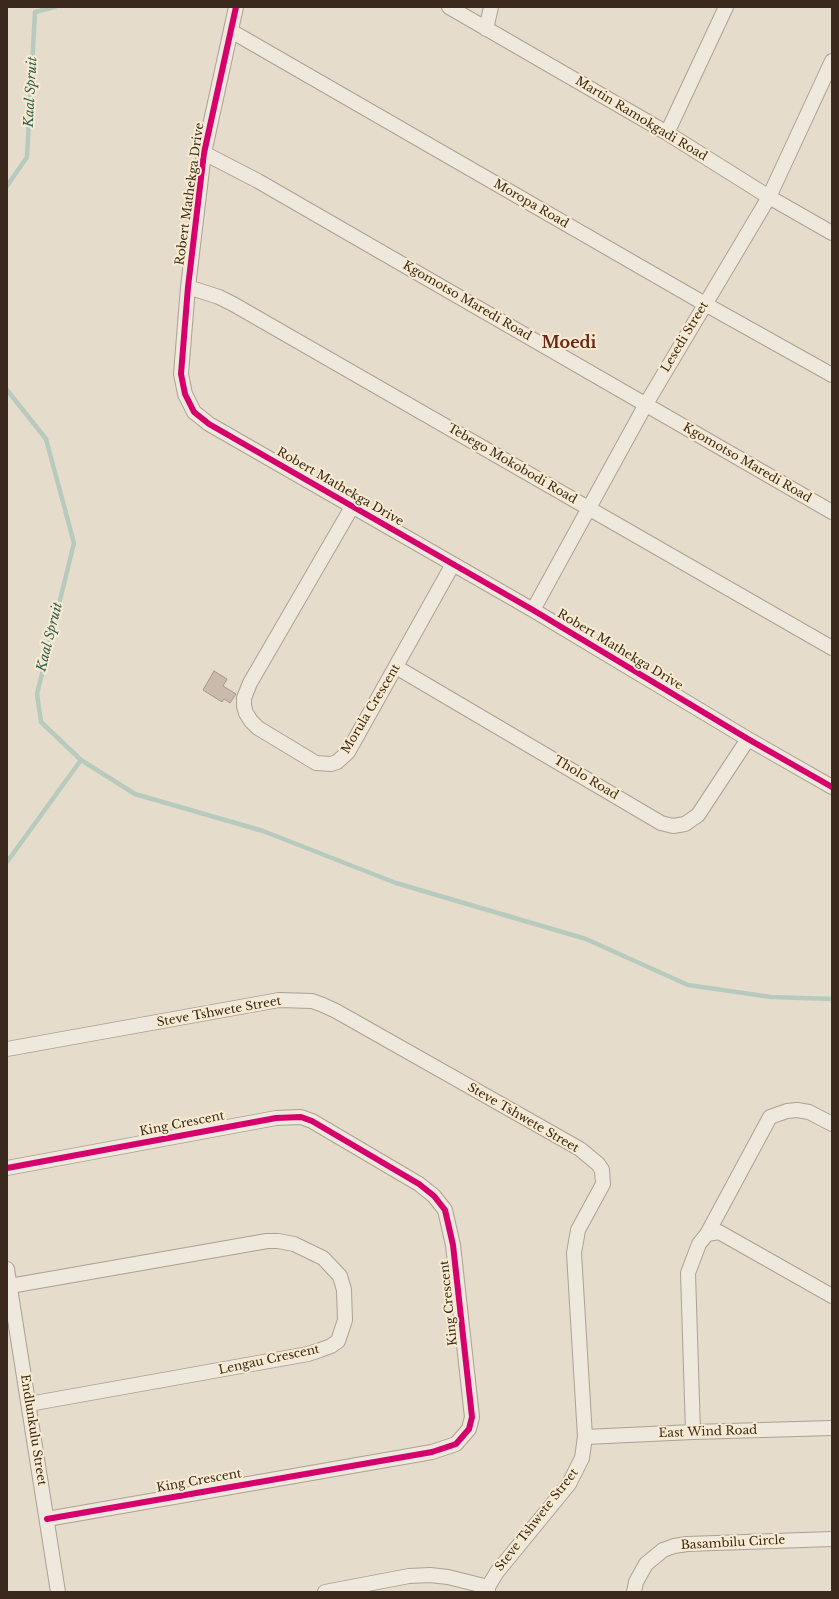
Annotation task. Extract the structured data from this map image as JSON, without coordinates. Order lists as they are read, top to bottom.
{
  "streets": {
    "street": [
      "Martin Ramokgadi Road",
      "Robert Mathekga Drive",
      "Moropa Road",
      "Kgomotso Maredi Road",
      "Lesedi Street",
      "Tebego Mokobodi Road",
      "Morula Crescent",
      "Tholo Road",
      "Steve Tshwete Street",
      "King Crescent",
      "Lengau Crescent",
      "Endlunkulu Street",
      "East Wind Road",
      "Basambilu Circle"
    ]
  },
  "crossings": [
    ["Martin Ramokgadi Road", "Lesedi Street"],
    ["Robert Mathekga Drive", "Moropa Road"],
    ["Robert Mathekga Drive", "Kgomotso Maredi Road"],
    ["Robert Mathekga Drive", "Lesedi Street"],
    ["Robert Mathekga Drive", "Tebego Mokobodi Road"],
    ["Robert Mathekga Drive", "Morula Crescent"],
    ["Robert Mathekga Drive", "Tholo Road"],
    ["Moropa Road", "Lesedi Street"],
    ["Kgomotso Maredi Road", "Lesedi Street"],
    ["Lesedi Street", "Tebego Mokobodi Road"],
    ["Morula Crescent", "Tholo Road"],
    ["Steve Tshwete Street", "East Wind Road"],
    ["King Crescent", "Endlunkulu Street"],
    ["Lengau Crescent", "Endlunkulu Street"]
  ],
  "districts": ["Moedi"],
  "water": ["Kaal Spruit"]
}
